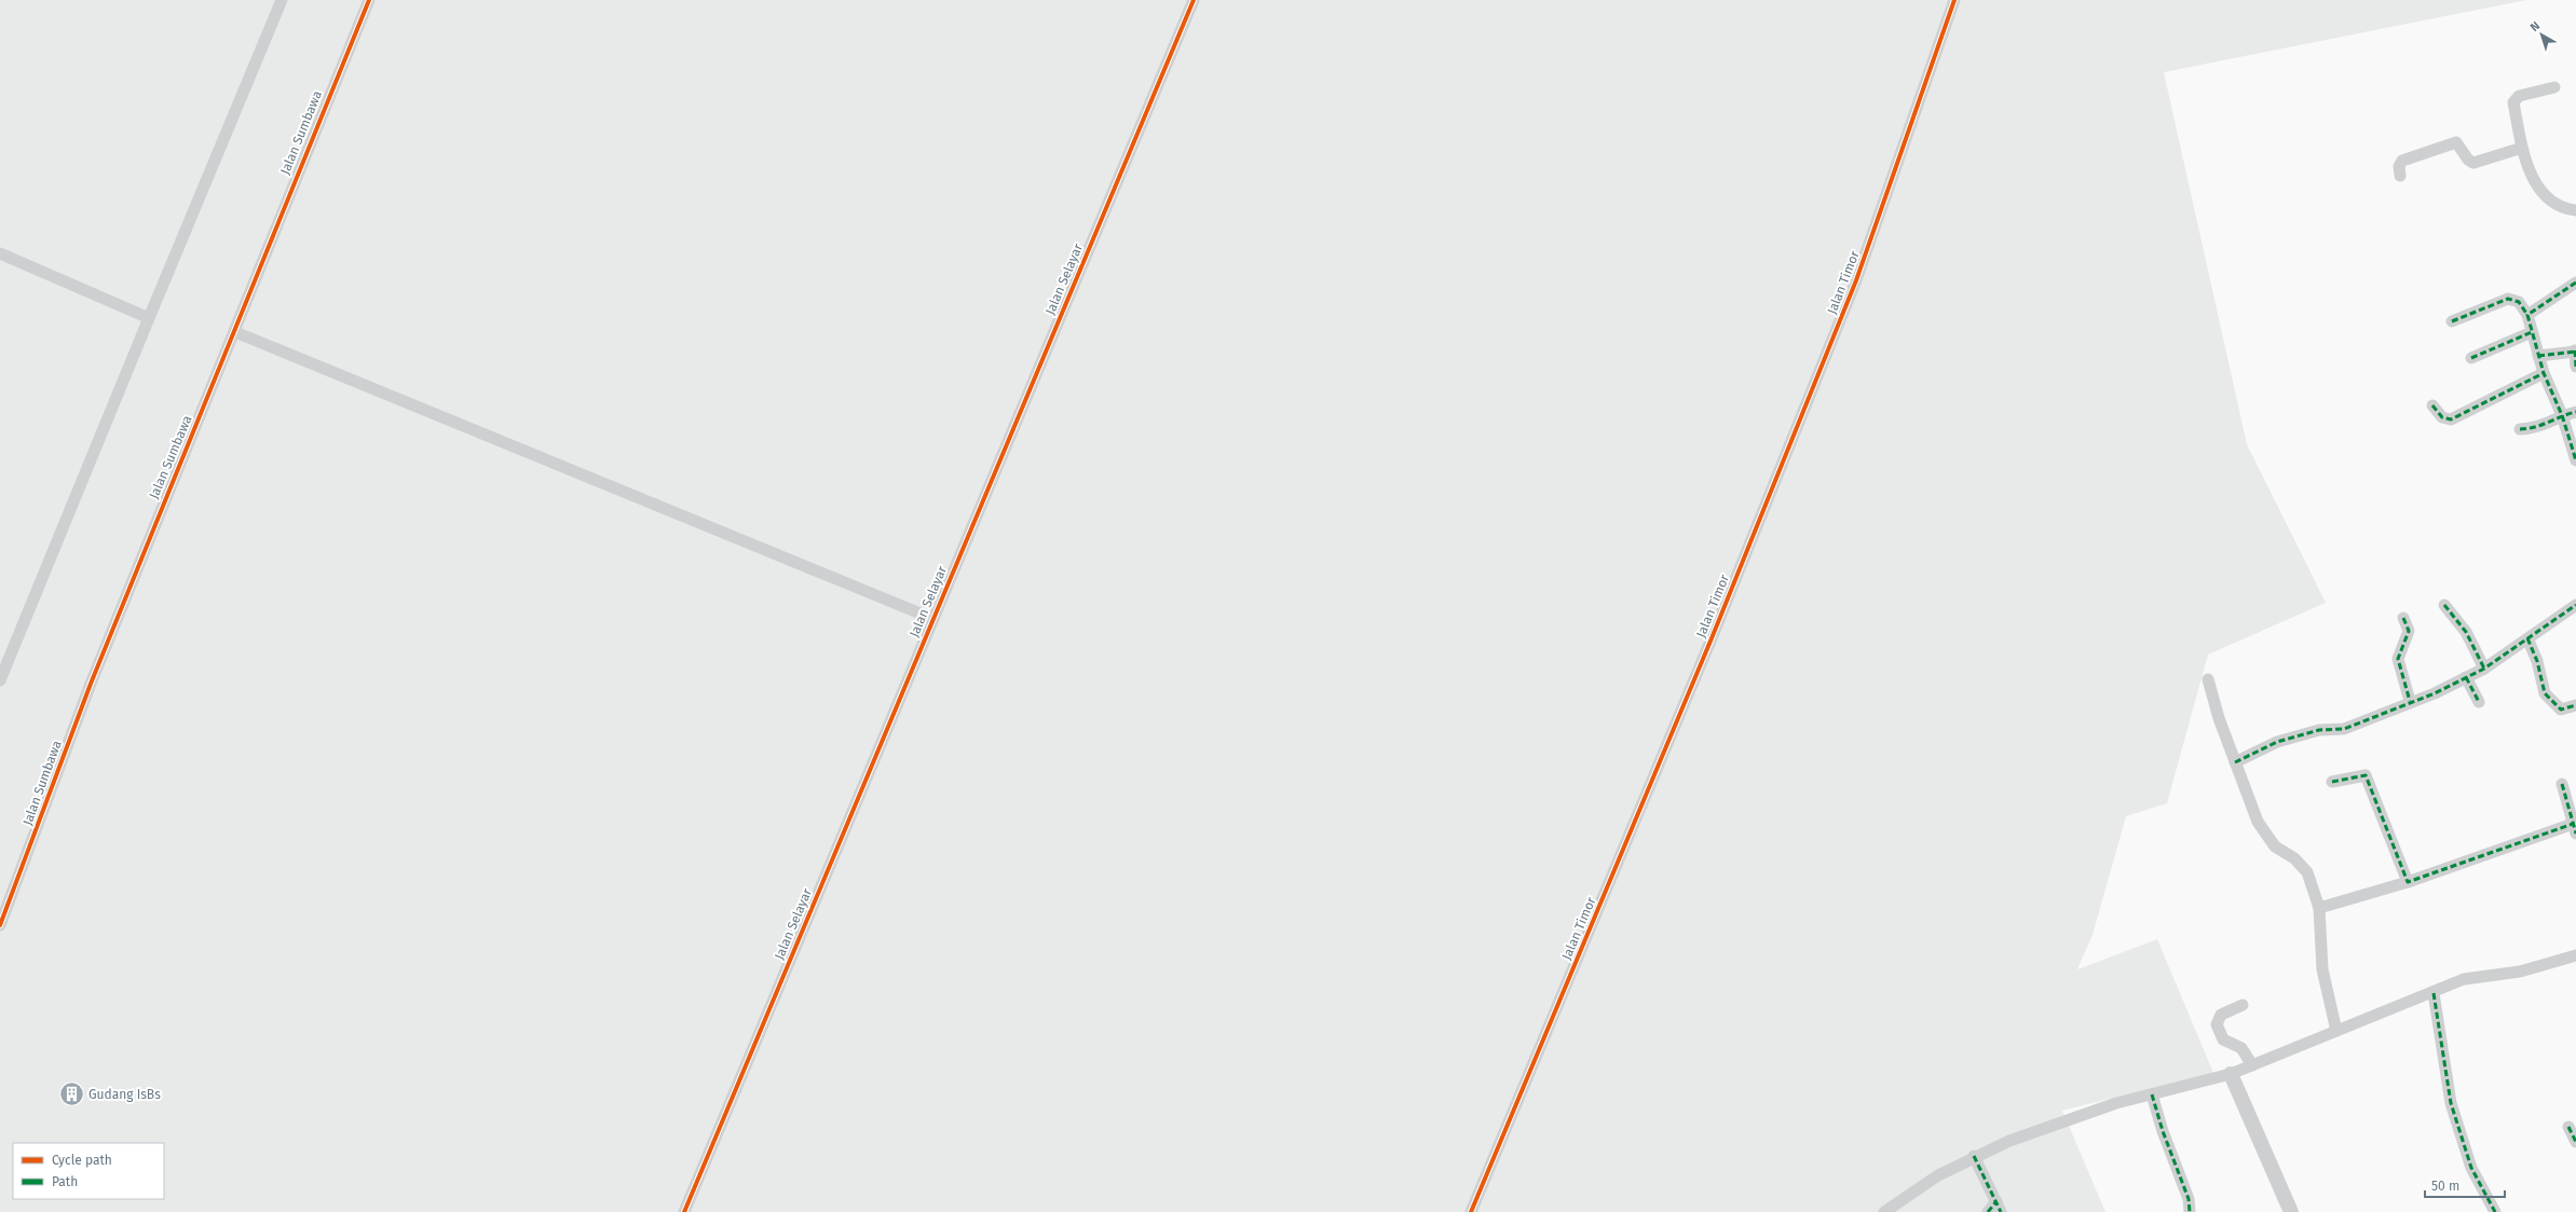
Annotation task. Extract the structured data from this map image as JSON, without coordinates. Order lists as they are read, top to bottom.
{
  "streets": {
    "street": ["Jalan Sumbawa", "Jalan Selayar", "Jalan Timor"]
  },
  "places": {
    "building": ["Gudang IsBs"]
  },
  "legend": ["Cycle path", "Path"],
  "scale_bar": "50 m",
  "north": "top left"
}
